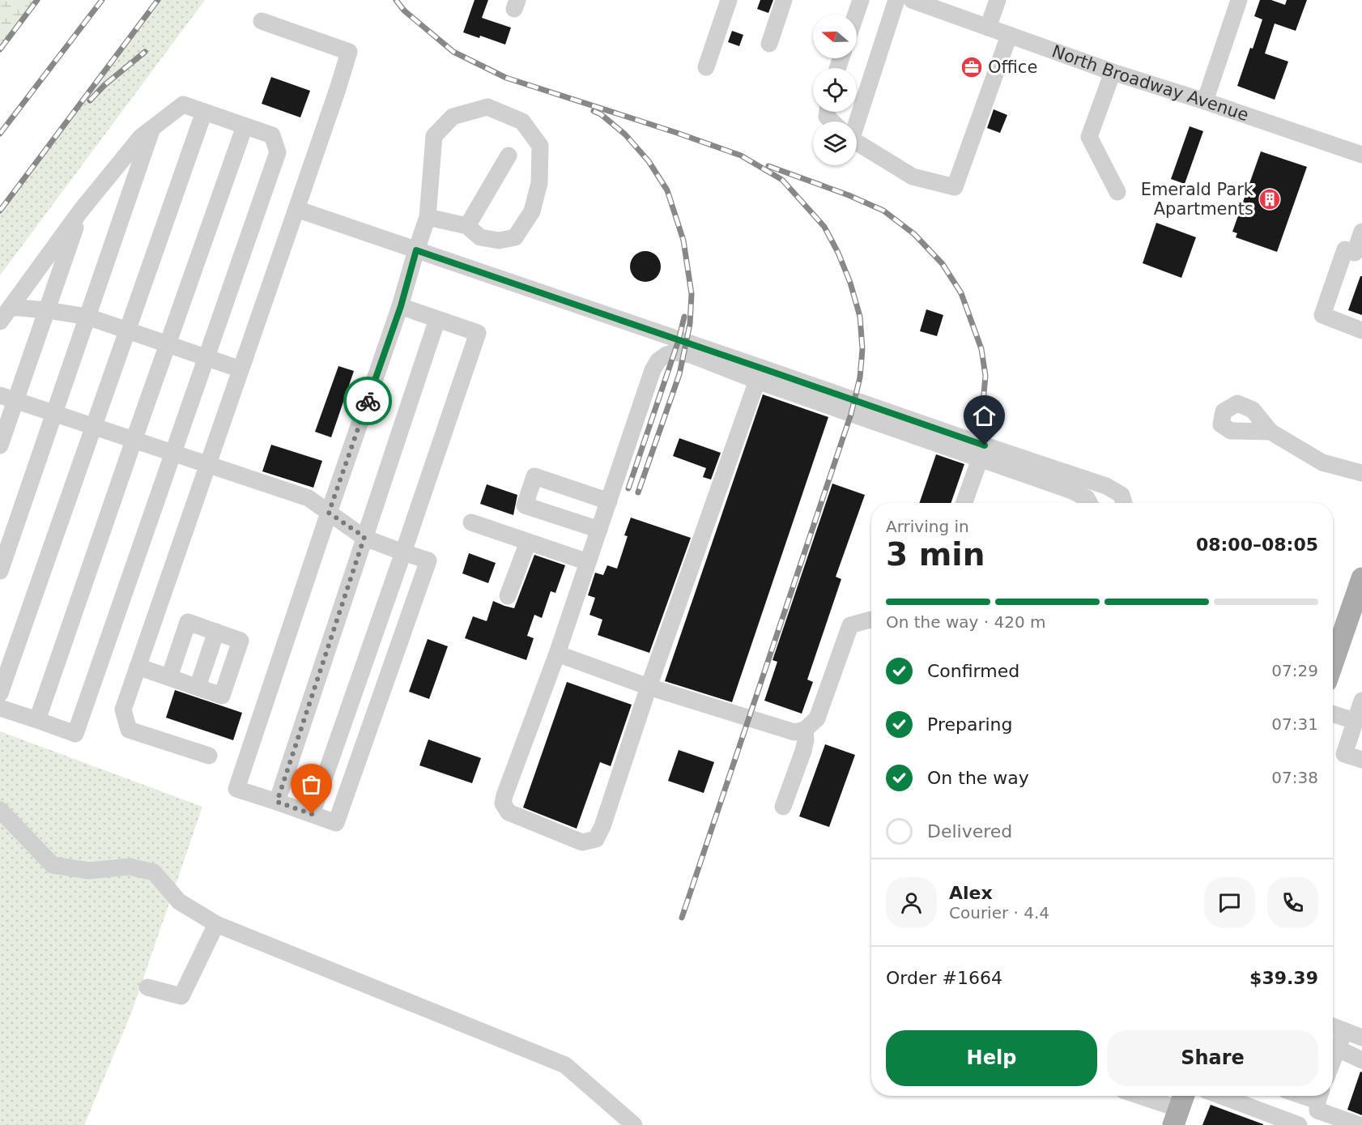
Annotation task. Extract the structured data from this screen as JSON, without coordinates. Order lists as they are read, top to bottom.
{
  "streets": {
    "street": ["North Broadway Avenue"]
  },
  "places": {
    "office": ["Office"],
    "building": ["Emerald Park Apartments"]
  },
  "north": "left",
  "page": {
    "heading": ["3 min", "Arriving in", "08:00–08:05"],
    "panel": [
      "Alex",
      "Courier · 4.4",
      "Order #1664",
      "$39.39"
    ],
    "bar": "On the way · 420 m",
    "list": [
      ["Confirmed", "07:29"],
      ["Preparing", "07:31"],
      ["On the way", "07:38"],
      "Delivered"
    ],
    "buttons": ["Help", "Share"]
  }
}
